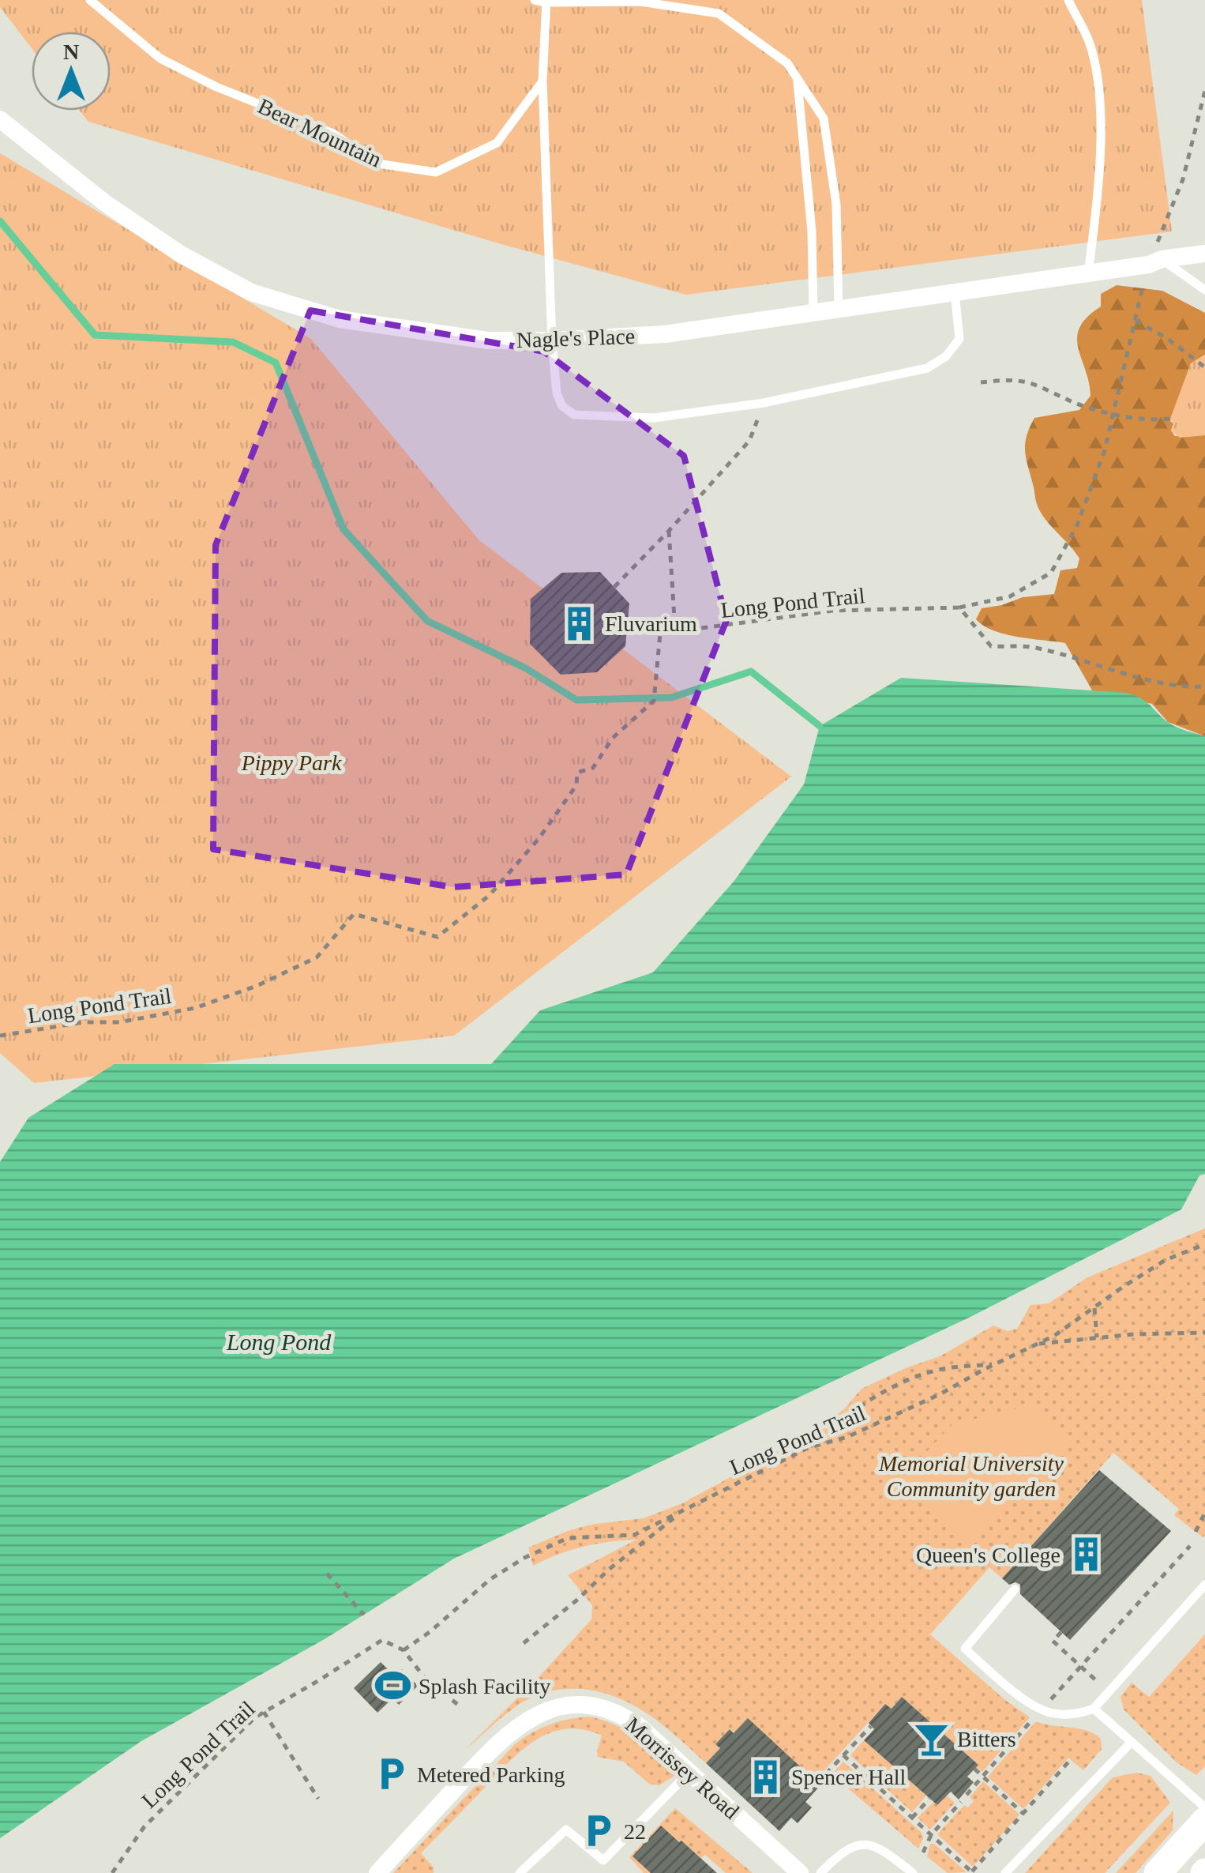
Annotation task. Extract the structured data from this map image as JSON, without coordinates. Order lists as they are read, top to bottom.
{
  "streets": {
    "street": ["Nagle's Place", "Morrissey Road"],
    "lane": ["Bear Mountain"],
    "path": ["Long Pond Trail"]
  },
  "crossings": [
    ["Nagle's Place", "Long Pond Trail"]
  ],
  "water": ["Long Pond"],
  "parks": ["Pippy Park", "Memorial University Community garden"],
  "places": {
    "building": ["Fluvarium", "Queen's College", "Spencer Hall"],
    "sports": ["Splash Facility"],
    "bar": ["Bitters"],
    "parking": ["Metered Parking", "22"]
  },
  "north": "top"
}
